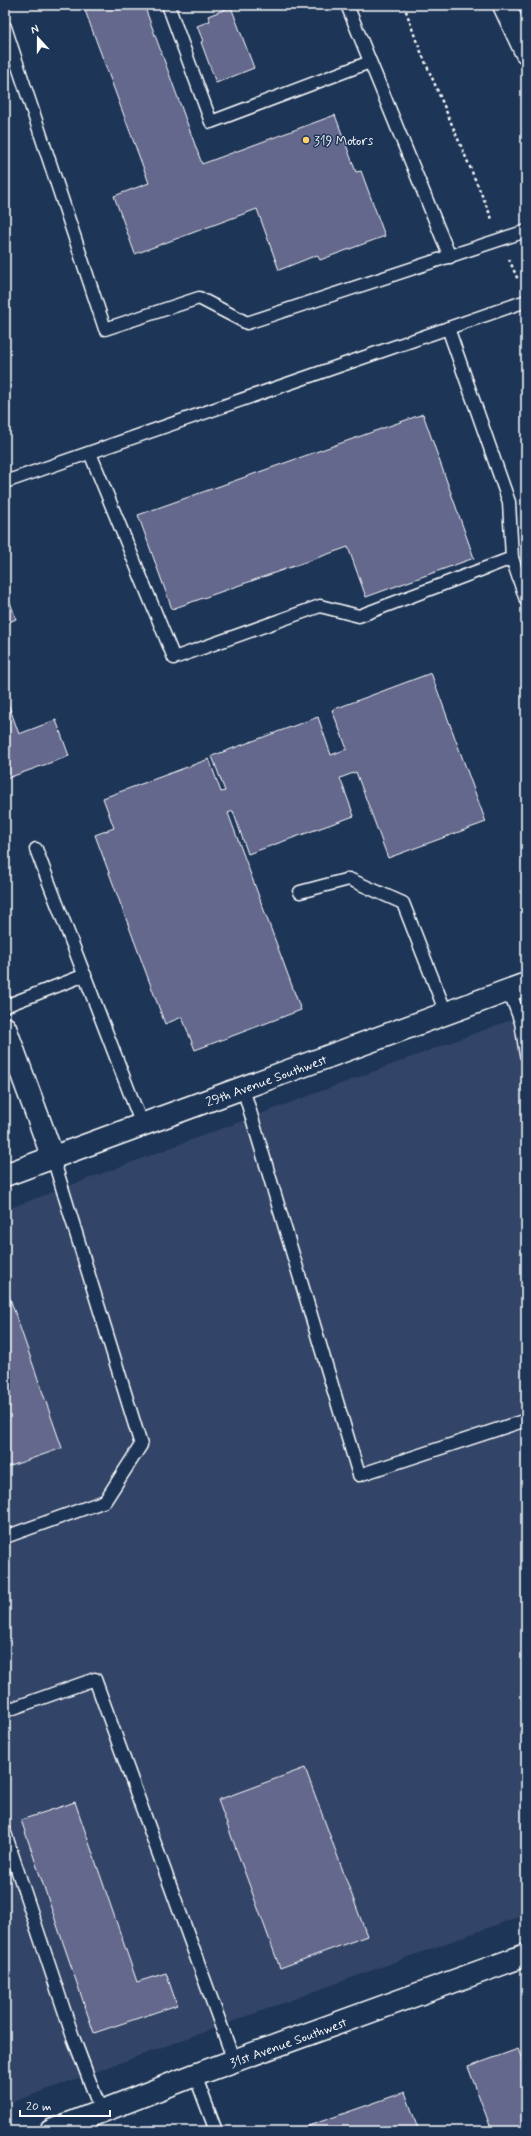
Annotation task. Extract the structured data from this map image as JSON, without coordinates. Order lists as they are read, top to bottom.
{
  "streets": {
    "street": ["29th Avenue Southwest", "31st Avenue Southwest"]
  },
  "places": ["319 Motors"],
  "scale_bar": "20 m",
  "north": "top"
}
